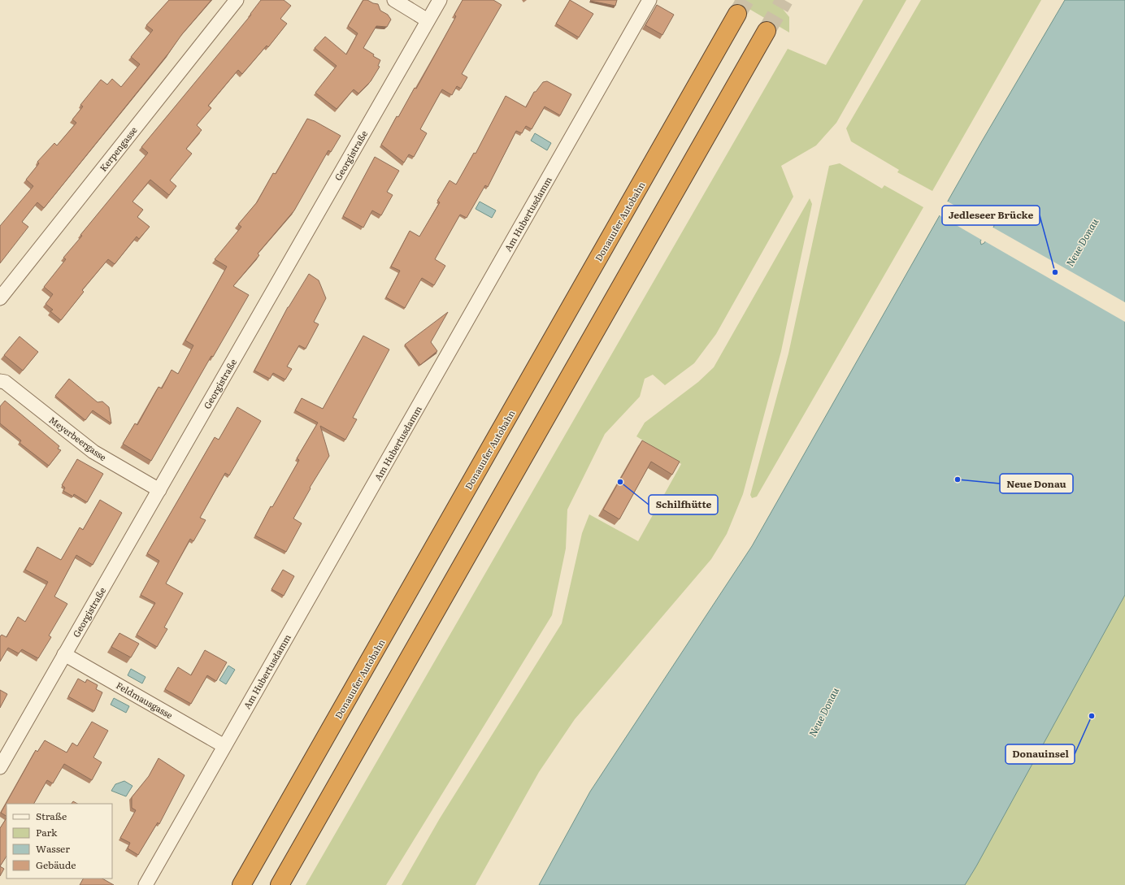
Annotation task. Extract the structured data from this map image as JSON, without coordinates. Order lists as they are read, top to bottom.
{
  "streets": {
    "highway": ["Donauufer Autobahn"],
    "street": [
      "Kerpengasse",
      "Georgistraße",
      "Am Hubertusdamm",
      "Meyerbeergasse",
      "Feldmausgasse"
    ]
  },
  "crossings": [
    ["Georgistraße", "Meyerbeergasse"],
    ["Georgistraße", "Feldmausgasse"],
    ["Am Hubertusdamm", "Feldmausgasse"]
  ],
  "water": ["Neue Donau"],
  "places": [
    "Jedleseer Brücke",
    "Neue Donau",
    "Schilfhütte",
    "Donauinsel"
  ],
  "legend": [
    "Straße",
    "Park",
    "Wasser",
    "Gebäude"
  ]
}
